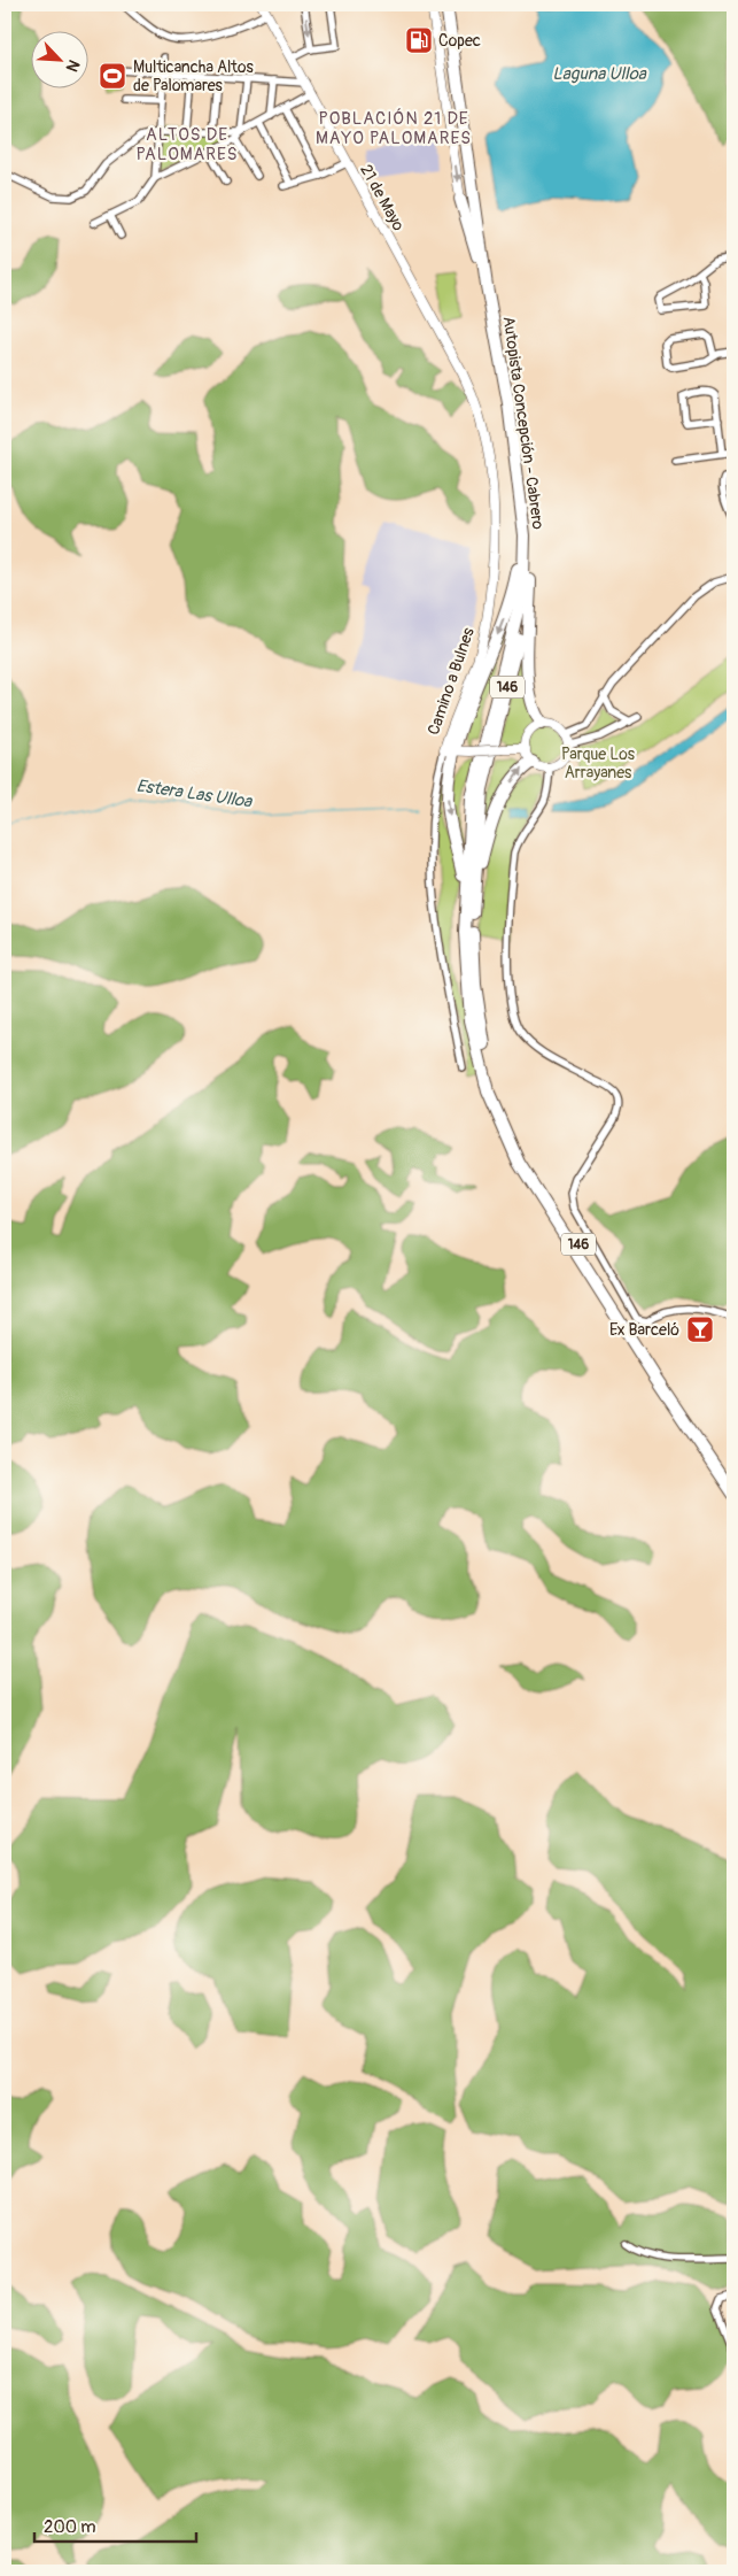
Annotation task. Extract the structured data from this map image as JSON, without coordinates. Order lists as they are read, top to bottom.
{
  "streets": {
    "highway": ["Autopista Concepción - Cabrero", "146"],
    "street": ["21 de Mayo", "Camino a Bulnes"]
  },
  "crossings": [
    ["21 de Mayo", "Camino a Bulnes"]
  ],
  "districts": ["POBLACIÓN 21 DE MAYO PALOMARES", "ALTOS DE PALOMARES"],
  "water": ["Laguna Ulloa", "Estera Las Ulloa"],
  "parks": ["Parque Los Arrayanes"],
  "places": {
    "fuel station": ["Copec"],
    "sports": ["Multicancha Altos de Palomares"],
    "bar": ["Ex Barceló"]
  },
  "scale_bar": "200 m",
  "north": "bottom right"
}
